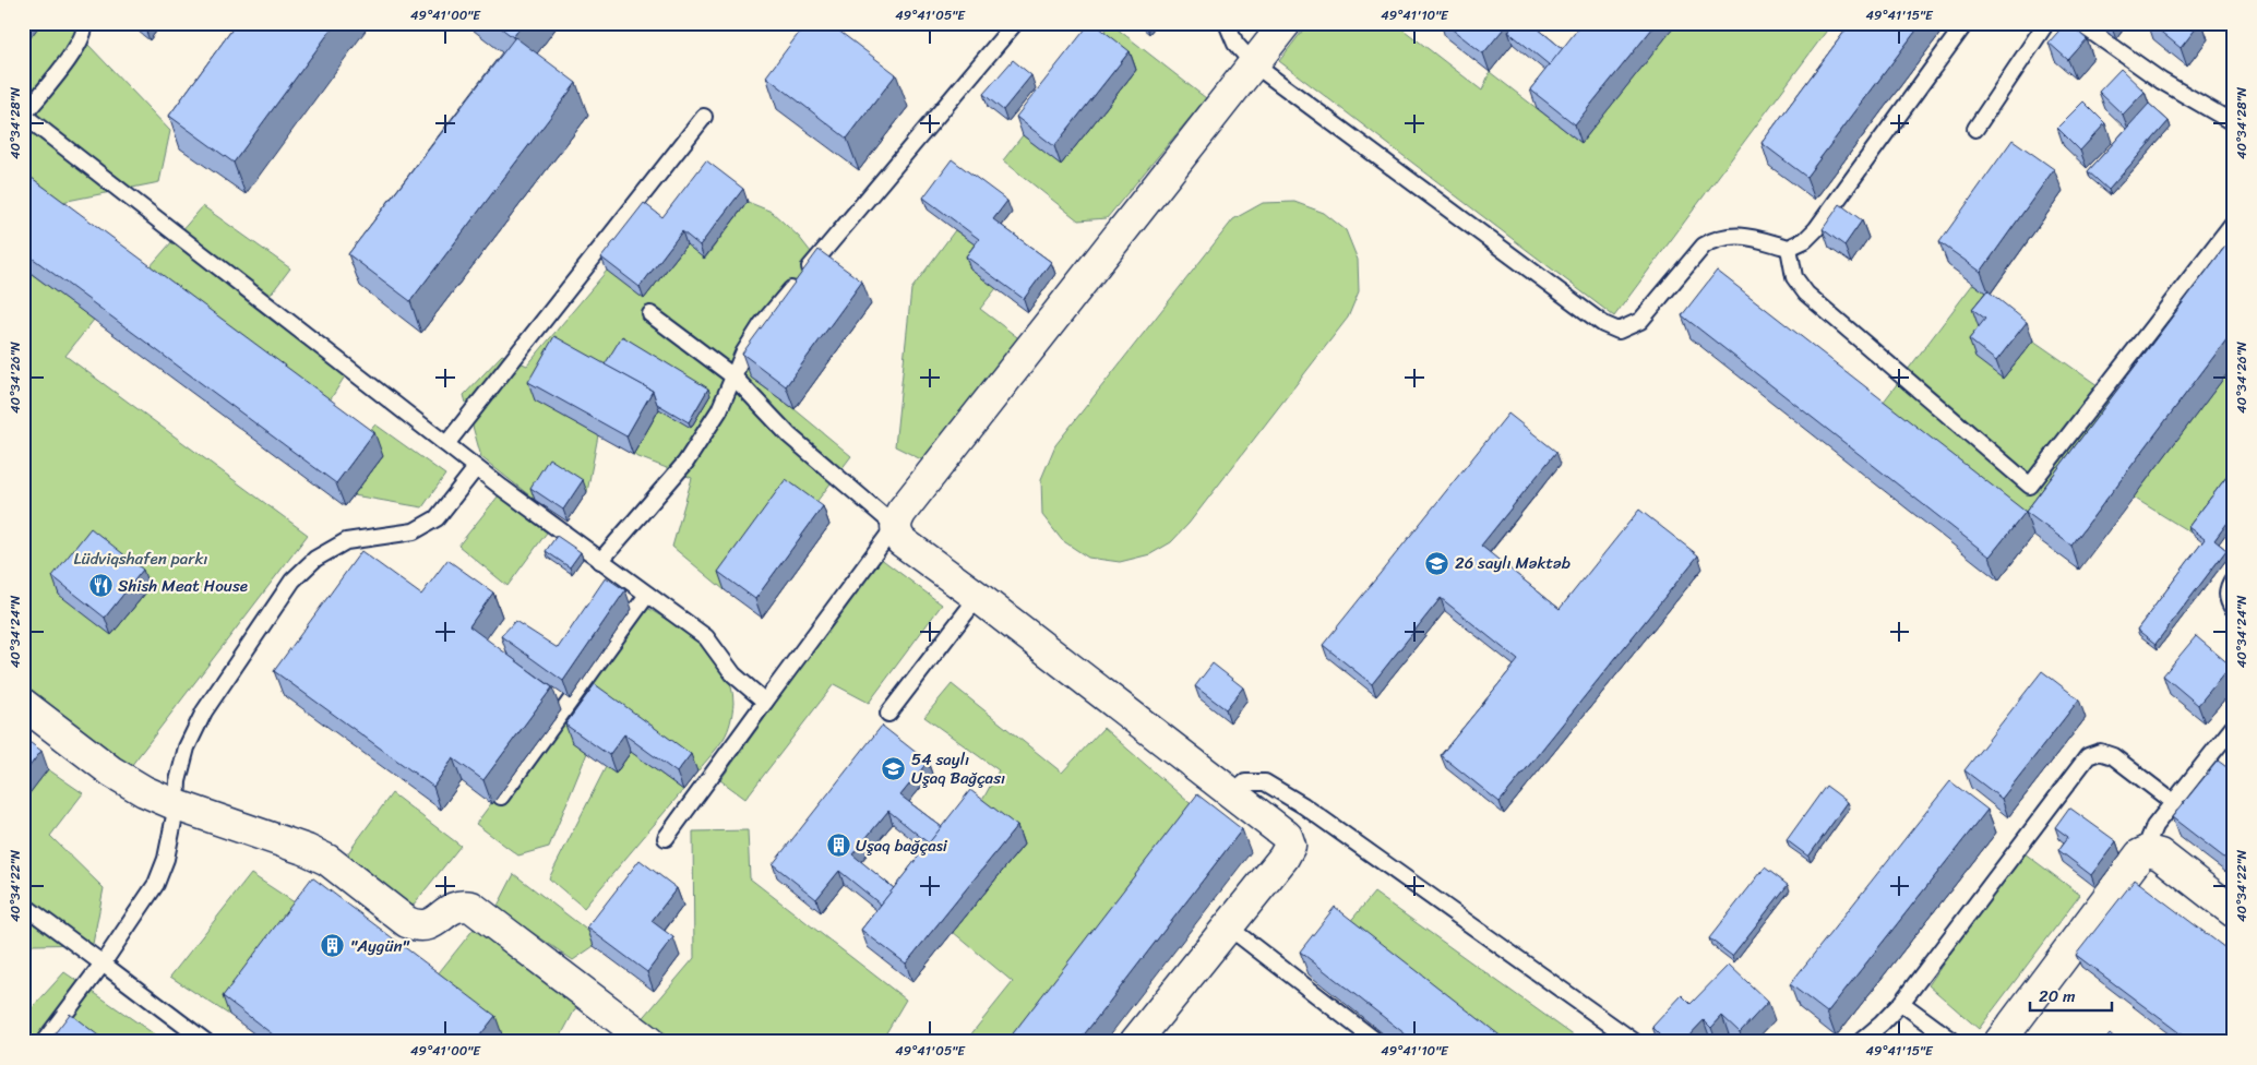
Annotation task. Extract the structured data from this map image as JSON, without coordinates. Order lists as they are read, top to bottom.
{
  "parks": ["Lüdviqshafen parkı"],
  "places": {
    "school or university": ["26 saylı Məktəb", "54 saylı Uşaq Bağçası"],
    "restaurant": ["Shish Meat House"],
    "building": ["Uşaq bağçasi", "\"Aygün\""]
  },
  "scale_bar": "20 m",
  "coordinates": [
    "49°41'00\"E",
    "49°41'05\"E",
    "49°41'10\"E",
    "49°41'15\"E",
    "40°34'28\"N",
    "40°34'26\"N",
    "40°34'24\"N",
    "40°34'22\"N"
  ]
}
